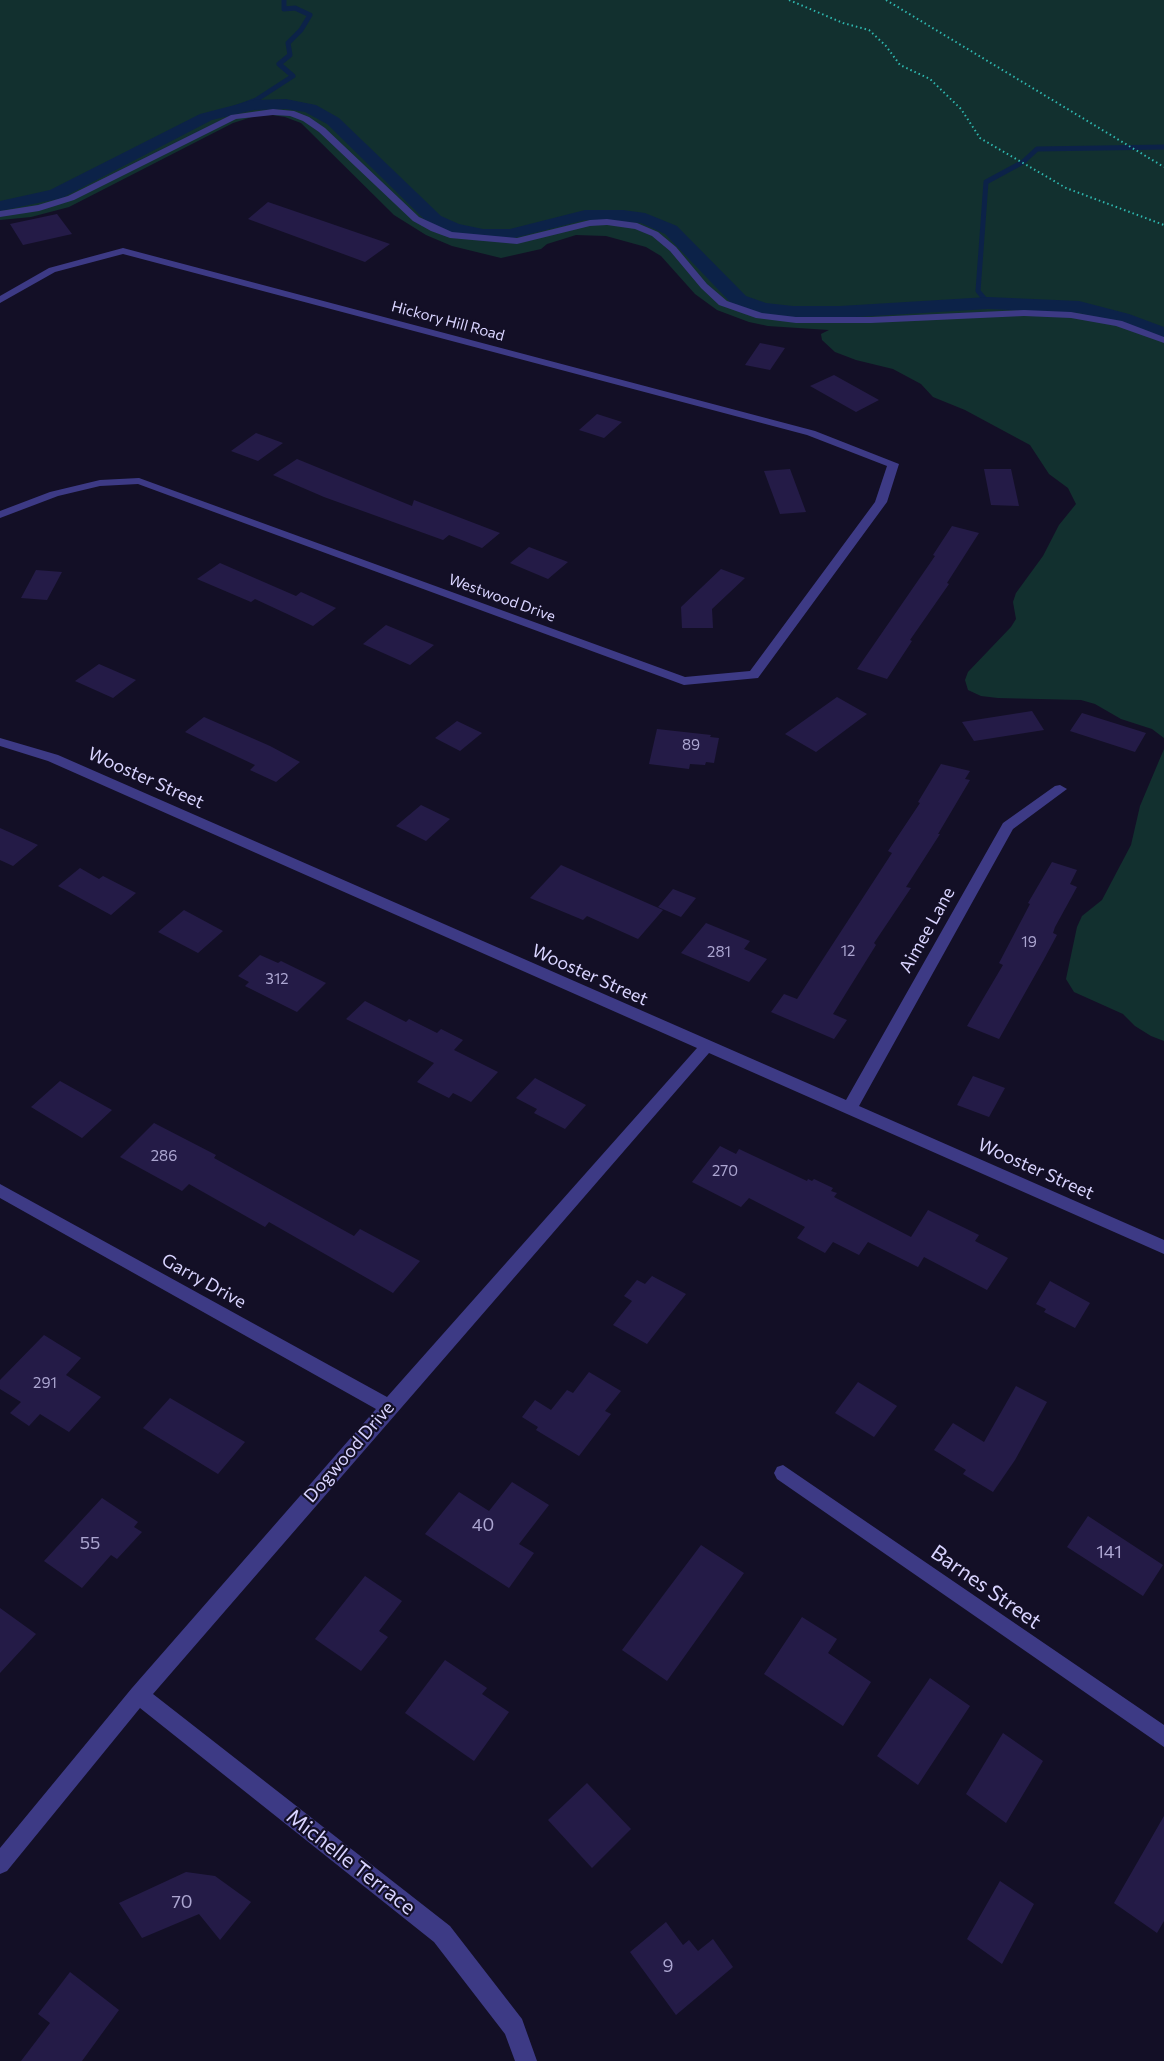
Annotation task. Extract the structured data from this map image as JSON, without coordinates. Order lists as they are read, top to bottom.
{
  "streets": {
    "street": [
      "Hickory Hill Road",
      "Westwood Drive",
      "Wooster Street",
      "Aimee Lane",
      "Garry Drive",
      "Dogwood Drive",
      "Barnes Street",
      "Michelle Terrace"
    ]
  },
  "crossings": [
    ["Hickory Hill Road", "Westwood Drive"],
    ["Wooster Street", "Aimee Lane"],
    ["Wooster Street", "Dogwood Drive"],
    ["Garry Drive", "Dogwood Drive"],
    ["Dogwood Drive", "Michelle Terrace"]
  ],
  "house_numbers": [
    "89",
    "19",
    "12",
    "281",
    "312",
    "286",
    "270",
    "291",
    "40",
    "55",
    "141",
    "70",
    "9"
  ]
}
